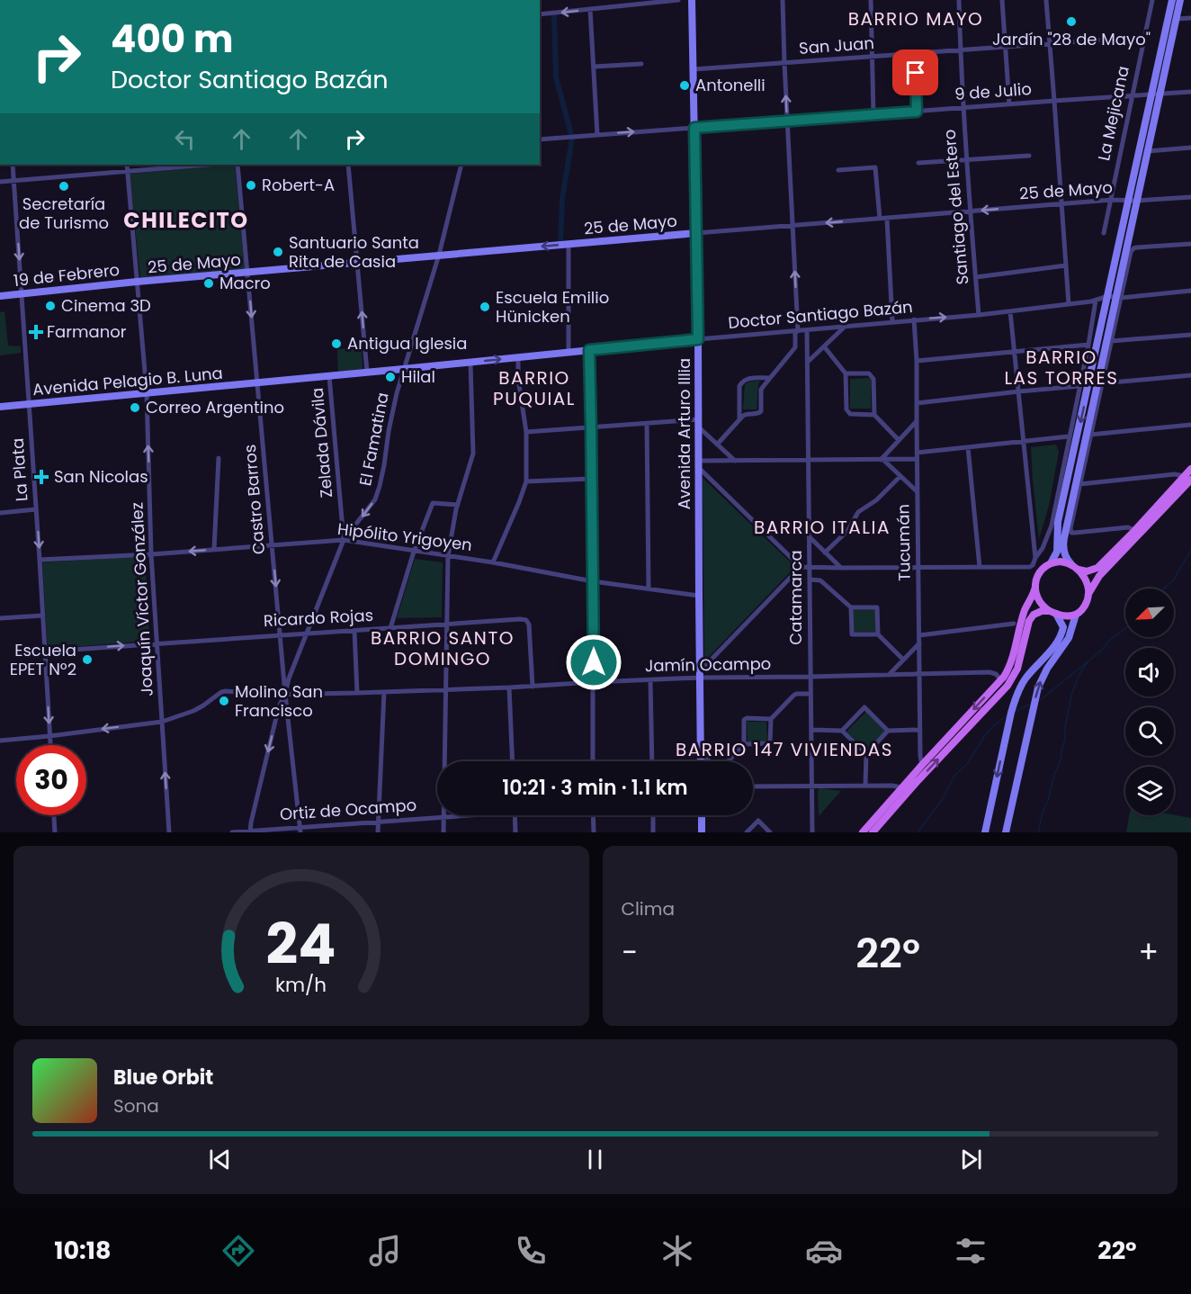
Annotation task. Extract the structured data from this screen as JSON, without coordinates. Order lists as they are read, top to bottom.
{
  "streets": {
    "main road": [
      "25 de Mayo",
      "19 de Febrero",
      "Doctor Santiago Bazán",
      "Avenida Pelagio B. Luna",
      "Avenida Arturo Illia"
    ],
    "street": [
      "San Juan",
      "9 de Julio",
      "La Mejicana",
      "Santiago del Estero",
      "El Famatina",
      "Zelada Dávila",
      "La Plata",
      "Castro Barros",
      "Hipólito Yrigoyen",
      "Tucumán",
      "Catamarca",
      "Joaquín Víctor González",
      "Ricardo Rojas",
      "Jamín Ocampo",
      "Ortiz de Ocampo"
    ]
  },
  "crossings": [
    ["San Juan", "La Mejicana"],
    ["San Juan", "Santiago del Estero"],
    ["San Juan", "Avenida Arturo Illia"],
    ["9 de Julio", "La Mejicana"],
    ["9 de Julio", "Santiago del Estero"],
    ["9 de Julio", "Avenida Arturo Illia"],
    ["La Mejicana", "25 de Mayo"],
    ["25 de Mayo", "Santiago del Estero"],
    ["25 de Mayo", "19 de Febrero"],
    ["25 de Mayo", "Avenida Arturo Illia"],
    ["25 de Mayo", "El Famatina"],
    ["25 de Mayo", "Castro Barros"],
    ["25 de Mayo", "Joaquín Víctor González"],
    ["Santiago del Estero", "Doctor Santiago Bazán"],
    ["19 de Febrero", "La Plata"],
    ["19 de Febrero", "Joaquín Víctor González"],
    ["Doctor Santiago Bazán", "Avenida Pelagio B. Luna"],
    ["Doctor Santiago Bazán", "Avenida Arturo Illia"],
    ["Doctor Santiago Bazán", "El Famatina"],
    ["Doctor Santiago Bazán", "Zelada Dávila"],
    ["Doctor Santiago Bazán", "Castro Barros"],
    ["Doctor Santiago Bazán", "Tucumán"],
    ["Doctor Santiago Bazán", "Catamarca"],
    ["Avenida Pelagio B. Luna", "La Plata"],
    ["Avenida Pelagio B. Luna", "Castro Barros"],
    ["Avenida Pelagio B. Luna", "Joaquín Víctor González"],
    ["Avenida Arturo Illia", "Hipólito Yrigoyen"],
    ["Avenida Arturo Illia", "Jamín Ocampo"],
    ["El Famatina", "Zelada Dávila"],
    ["El Famatina", "Castro Barros"],
    ["El Famatina", "Hipólito Yrigoyen"],
    ["El Famatina", "Ricardo Rojas"],
    ["El Famatina", "Jamín Ocampo"],
    ["El Famatina", "Ortiz de Ocampo"],
    ["Zelada Dávila", "Hipólito Yrigoyen"],
    ["La Plata", "Hipólito Yrigoyen"],
    ["La Plata", "Ricardo Rojas"],
    ["La Plata", "Jamín Ocampo"],
    ["Castro Barros", "Hipólito Yrigoyen"],
    ["Castro Barros", "Ricardo Rojas"],
    ["Castro Barros", "Jamín Ocampo"],
    ["Castro Barros", "Ortiz de Ocampo"],
    ["Hipólito Yrigoyen", "Joaquín Víctor González"],
    ["Tucumán", "Jamín Ocampo"],
    ["Catamarca", "Jamín Ocampo"],
    ["Joaquín Víctor González", "Ricardo Rojas"],
    ["Joaquín Víctor González", "Jamín Ocampo"],
    ["Ricardo Rojas", "Jamín Ocampo"]
  ],
  "one_way": ["El Famatina", "La Plata", "Joaquín Víctor González"],
  "districts": [
    "BARRIO MAYO",
    "CHILECITO",
    "BARRIO LAS TORRES",
    "BARRIO PUQUIAL",
    "BARRIO ITALIA",
    "BARRIO SANTO DOMINGO",
    "BARRIO 147 VIVIENDAS"
  ],
  "places": {
    "other": [
      "Jardín \"28 de Mayo\"",
      "Antonelli",
      "Robert-A",
      "Secretaría de Turismo",
      "Santuario Santa Rita de Casia",
      "Macro",
      "Cinema 3D",
      "Escuela Emilio Hünicken",
      "Antigua Iglesia",
      "Hilal",
      "Correo Argentino",
      "Escuela EPET Nº2",
      "Molino San Francisco"
    ],
    "health": ["Farmanor", "San Nicolas"]
  },
  "north": "bottom left",
  "page": {
    "turn": ["400 m", "Doctor Santiago Bazán"],
    "limit": "30",
    "trip": "10:21 · 3 min · 1.1 km",
    "tile": "Clima",
    "heat": ["−", "22°", "+"],
    "song": ["Blue Orbit", "Sona"],
    "tabs": ["10:18", "22°"],
    "gauge": ["24", "km/h"]
  }
}
